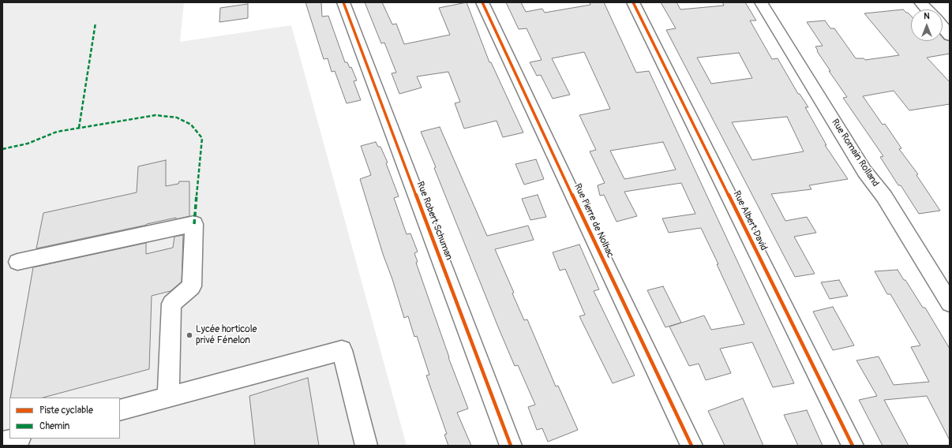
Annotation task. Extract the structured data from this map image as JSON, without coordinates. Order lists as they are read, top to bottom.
{
  "streets": {
    "street": [
      "Rue Romain Rolland",
      "Rue Robert Schuman",
      "Rue Pierre de Nolhac",
      "Rue Albert David"
    ]
  },
  "places": ["Lycée horticole privé Fénelon"],
  "legend": ["Piste cyclable", "Chemin"],
  "north": "top"
}
